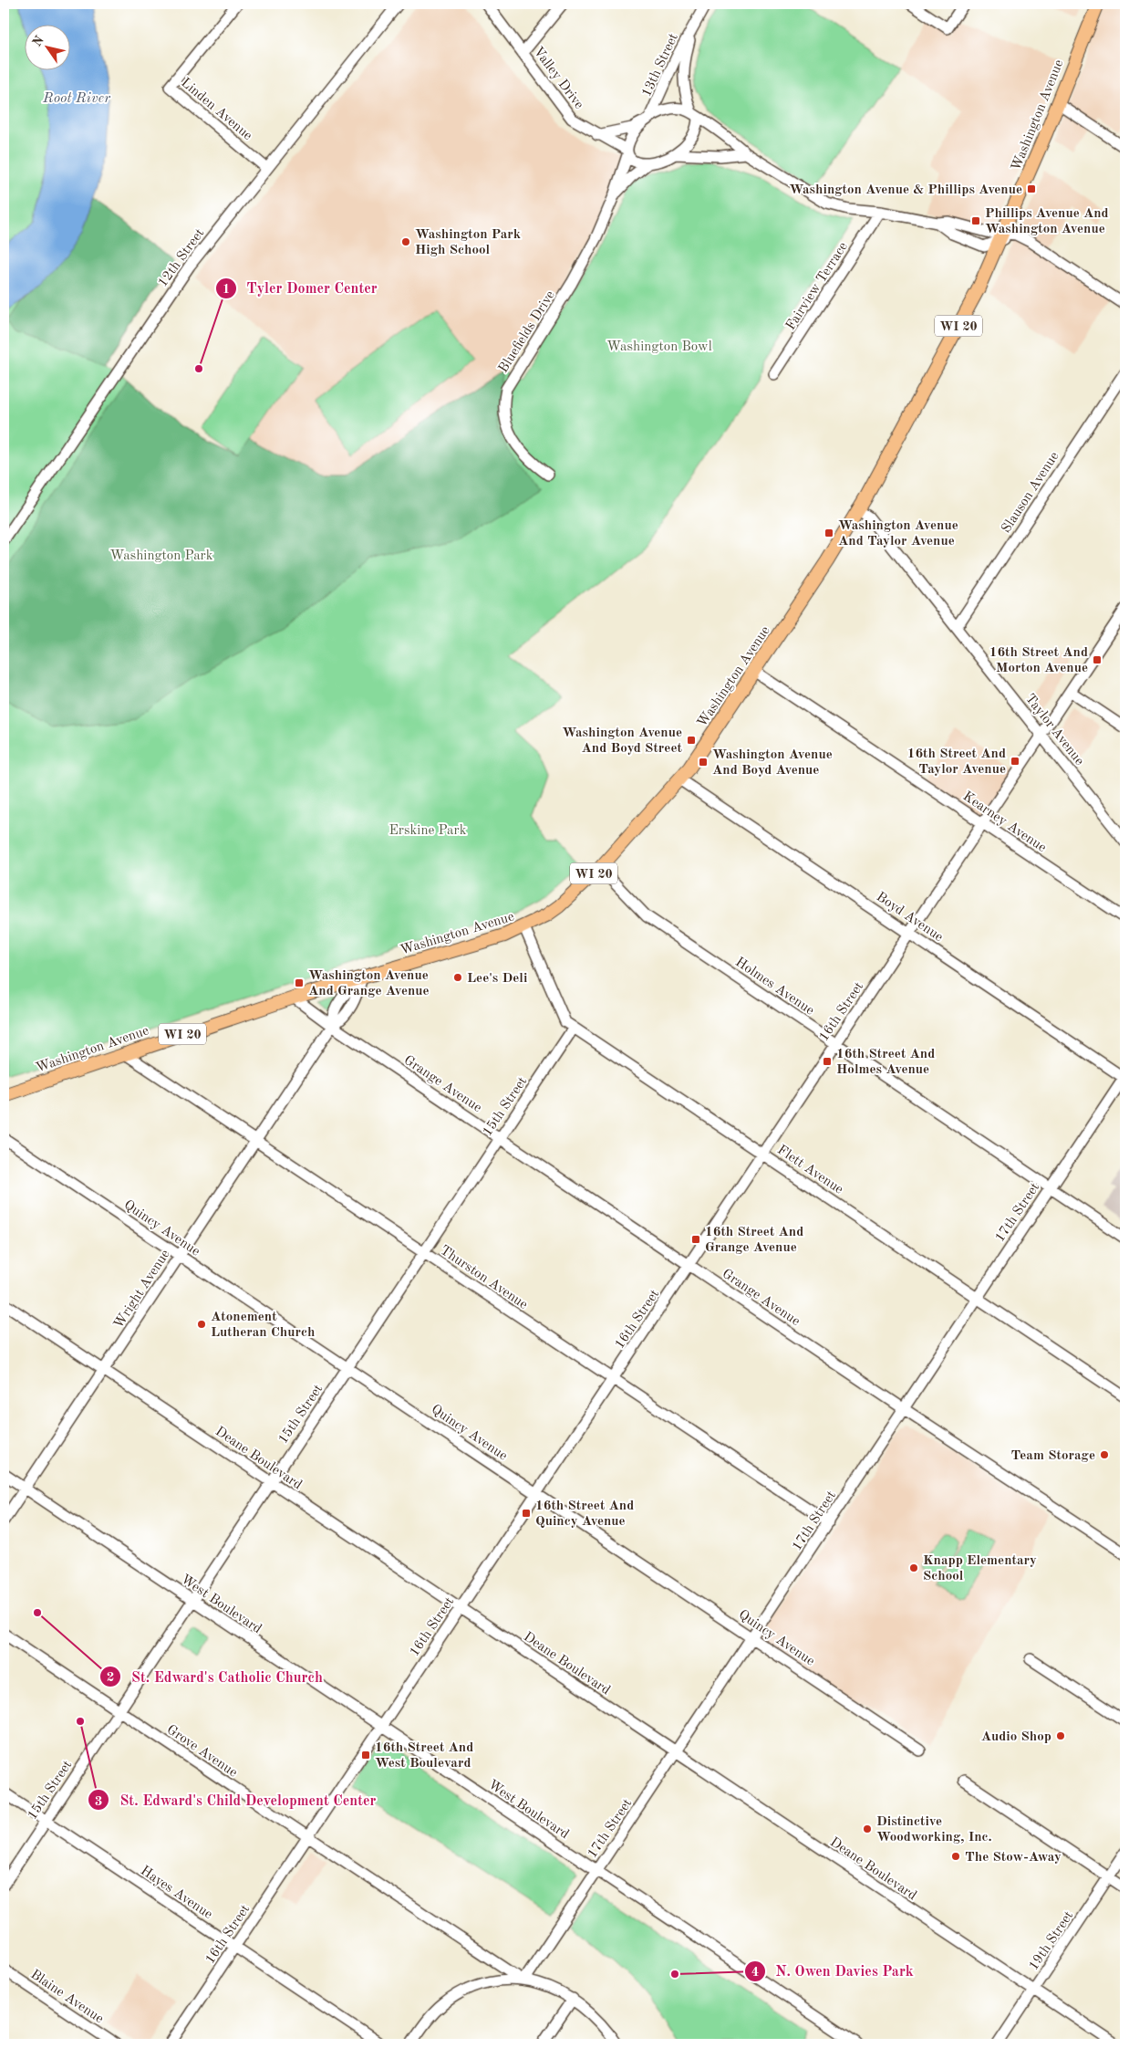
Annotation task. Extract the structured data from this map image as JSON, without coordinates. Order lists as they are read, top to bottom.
{
  "streets": {
    "main road": ["Washington Avenue", "WI 20"],
    "street": [
      "13th Street",
      "Valley Drive",
      "Linden Avenue",
      "12th Street",
      "Fairview Terrace",
      "Bluefields Drive",
      "Slauson Avenue",
      "Taylor Avenue",
      "Kearney Avenue",
      "Boyd Avenue",
      "Holmes Avenue",
      "16th Street",
      "Grange Avenue",
      "15th Street",
      "Flett Avenue",
      "17th Street",
      "Quincy Avenue",
      "Thurston Avenue",
      "Wright Avenue",
      "Deane Boulevard",
      "West Boulevard",
      "Grove Avenue",
      "Hayes Avenue",
      "19th Street",
      "Blaine Avenue"
    ]
  },
  "crossings": [
    ["13th Street", "Valley Drive"],
    ["13th Street", "Bluefields Drive"],
    ["Valley Drive", "Bluefields Drive"],
    ["Linden Avenue", "12th Street"],
    ["Washington Avenue", "Taylor Avenue"],
    ["Washington Avenue", "Kearney Avenue"],
    ["Washington Avenue", "Boyd Avenue"],
    ["Washington Avenue", "Holmes Avenue"],
    ["Washington Avenue", "Grange Avenue"],
    ["Washington Avenue", "Flett Avenue"],
    ["Washington Avenue", "Thurston Avenue"],
    ["Washington Avenue", "Wright Avenue"],
    ["Slauson Avenue", "Taylor Avenue"],
    ["Taylor Avenue", "16th Street"],
    ["Kearney Avenue", "16th Street"],
    ["Boyd Avenue", "16th Street"],
    ["Boyd Avenue", "17th Street"],
    ["Holmes Avenue", "16th Street"],
    ["Holmes Avenue", "17th Street"],
    ["16th Street", "Grange Avenue"],
    ["16th Street", "Flett Avenue"],
    ["16th Street", "Quincy Avenue"],
    ["16th Street", "Thurston Avenue"],
    ["16th Street", "Deane Boulevard"],
    ["16th Street", "West Boulevard"],
    ["16th Street", "Grove Avenue"],
    ["16th Street", "Hayes Avenue"],
    ["Grange Avenue", "15th Street"],
    ["Grange Avenue", "17th Street"],
    ["Grange Avenue", "Wright Avenue"],
    ["15th Street", "Flett Avenue"],
    ["15th Street", "Quincy Avenue"],
    ["15th Street", "Thurston Avenue"],
    ["15th Street", "Deane Boulevard"],
    ["15th Street", "West Boulevard"],
    ["15th Street", "Grove Avenue"],
    ["15th Street", "Hayes Avenue"],
    ["Flett Avenue", "17th Street"],
    ["17th Street", "Quincy Avenue"],
    ["17th Street", "Thurston Avenue"],
    ["17th Street", "Deane Boulevard"],
    ["17th Street", "West Boulevard"],
    ["17th Street", "Grove Avenue"],
    ["Quincy Avenue", "Wright Avenue"],
    ["Thurston Avenue", "Wright Avenue"],
    ["Wright Avenue", "Deane Boulevard"],
    ["Wright Avenue", "West Boulevard"],
    ["Deane Boulevard", "19th Street"]
  ],
  "water": ["Root River"],
  "parks": ["Washington Bowl", "Washington Park", "Erskine Park"],
  "places": {
    "transit": [
      "Washington Avenue & Phillips Avenue",
      "Phillips Avenue And Washington Avenue",
      "Washington Avenue And Taylor Avenue",
      "16th Street And Morton Avenue",
      "Washington Avenue And Boyd Street",
      "16th Street And Taylor Avenue",
      "Washington Avenue And Boyd Avenue",
      "Washington Avenue And Grange Avenue",
      "16th Street And Holmes Avenue",
      "16th Street And Grange Avenue",
      "16th Street And Quincy Avenue",
      "16th Street And West Boulevard"
    ],
    "other": [
      "Washington Park High School",
      "Tyler Domer Center",
      "Lee's Deli",
      "Atonement Lutheran Church",
      "Team Storage",
      "Knapp Elementary School",
      "St. Edward's Catholic Church",
      "St. Edward's Child Development Center",
      "Audio Shop",
      "Distinctive Woodworking, Inc.",
      "The Stow-Away",
      "N. Owen Davies Park"
    ]
  },
  "north": "top left"
}
